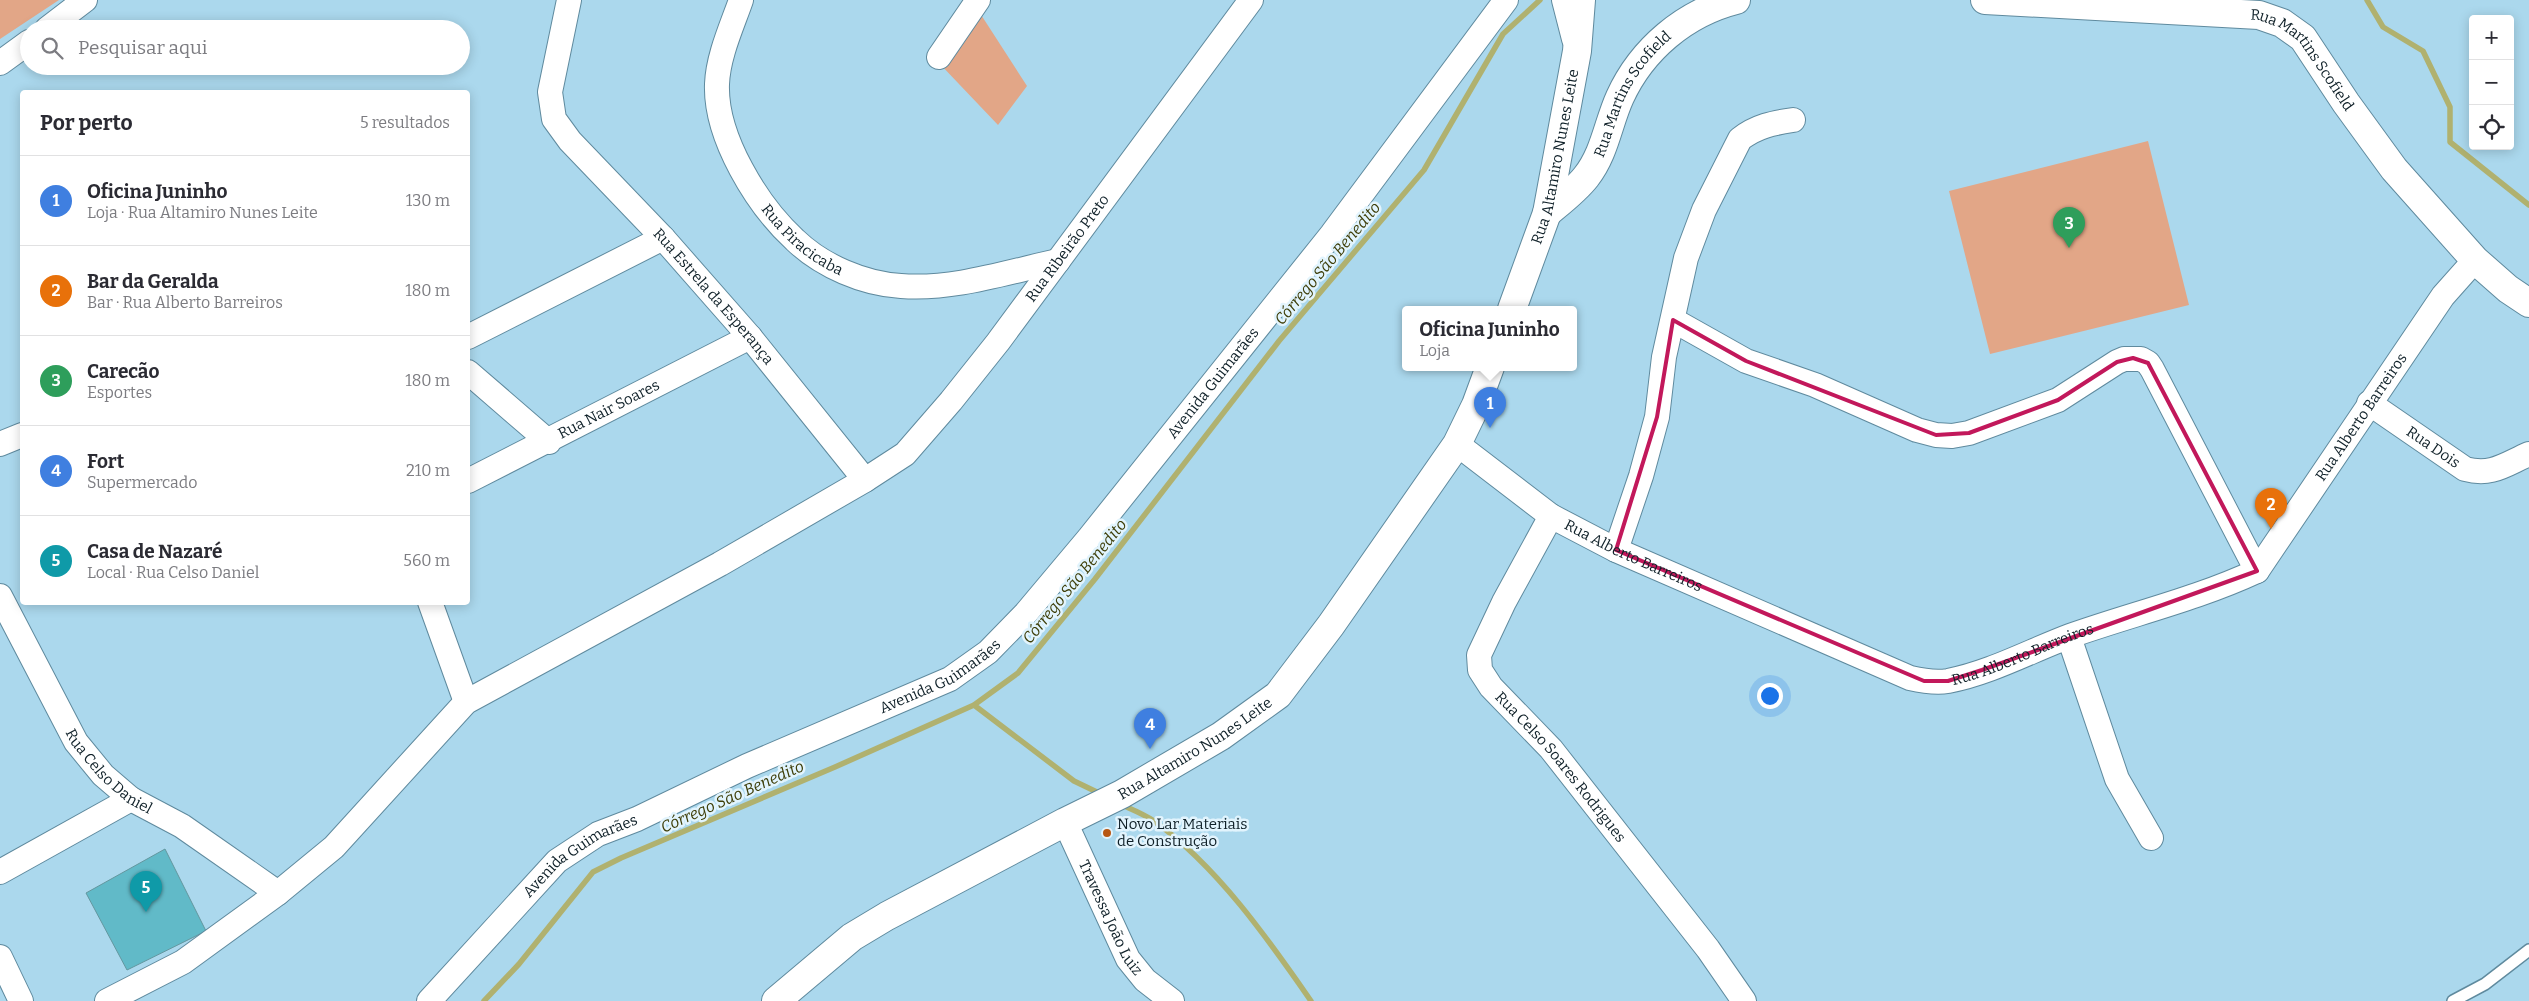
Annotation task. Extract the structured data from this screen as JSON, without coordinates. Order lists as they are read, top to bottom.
{
  "streets": {
    "main road": ["Rua Martins Scofield", "Rua Altamiro Nunes Leite"],
    "street": [
      "Rua Piracicaba",
      "Rua Ribeirão Preto",
      "Rua Estrela da Esperança",
      "Avenida Guimarães",
      "Rua Nair Soares",
      "Rua Alberto Barreiros",
      "Rua Dois",
      "Rua Celso Soares Rodrigues",
      "Rua Celso Daniel",
      "Travessa João Luiz"
    ]
  },
  "crossings": [
    ["Rua Martins Scofield", "Rua Altamiro Nunes Leite"],
    ["Rua Martins Scofield", "Rua Alberto Barreiros"],
    ["Rua Altamiro Nunes Leite", "Rua Alberto Barreiros"],
    ["Rua Altamiro Nunes Leite", "Travessa João Luiz"],
    ["Rua Piracicaba", "Rua Ribeirão Preto"],
    ["Rua Ribeirão Preto", "Rua Estrela da Esperança"],
    ["Rua Ribeirão Preto", "Rua Celso Daniel"],
    ["Rua Estrela da Esperança", "Rua Nair Soares"],
    ["Rua Alberto Barreiros", "Rua Dois"],
    ["Rua Alberto Barreiros", "Rua Celso Soares Rodrigues"]
  ],
  "water": ["Córrego São Benedito"],
  "places": ["Novo Lar Materiais de Construção"],
  "page": {
    "map_buttons": ["+", "−"],
    "search": "Pesquisar aqui",
    "heading": ["Por perto", "5 resultados"],
    "list": [
      {
        "mark": "1",
        "name": "Oficina Juninho",
        "note": "Loja · Rua Altamiro Nunes Leite",
        "value": "130 m"
      },
      {
        "mark": "2",
        "name": "Bar da Geralda",
        "note": "Bar · Rua Alberto Barreiros",
        "value": "180 m"
      },
      {
        "mark": "3",
        "name": "Carecão",
        "note": "Esportes",
        "value": "180 m"
      },
      {
        "mark": "4",
        "name": "Fort",
        "note": "Supermercado",
        "value": "210 m"
      },
      {
        "mark": "5",
        "name": "Casa de Nazaré",
        "note": "Local · Rua Celso Daniel",
        "value": "560 m"
      }
    ],
    "pins": [
      "3",
      "1",
      "2",
      "4",
      "5"
    ],
    "popup": ["Oficina Juninho", "Loja"]
  }
}
